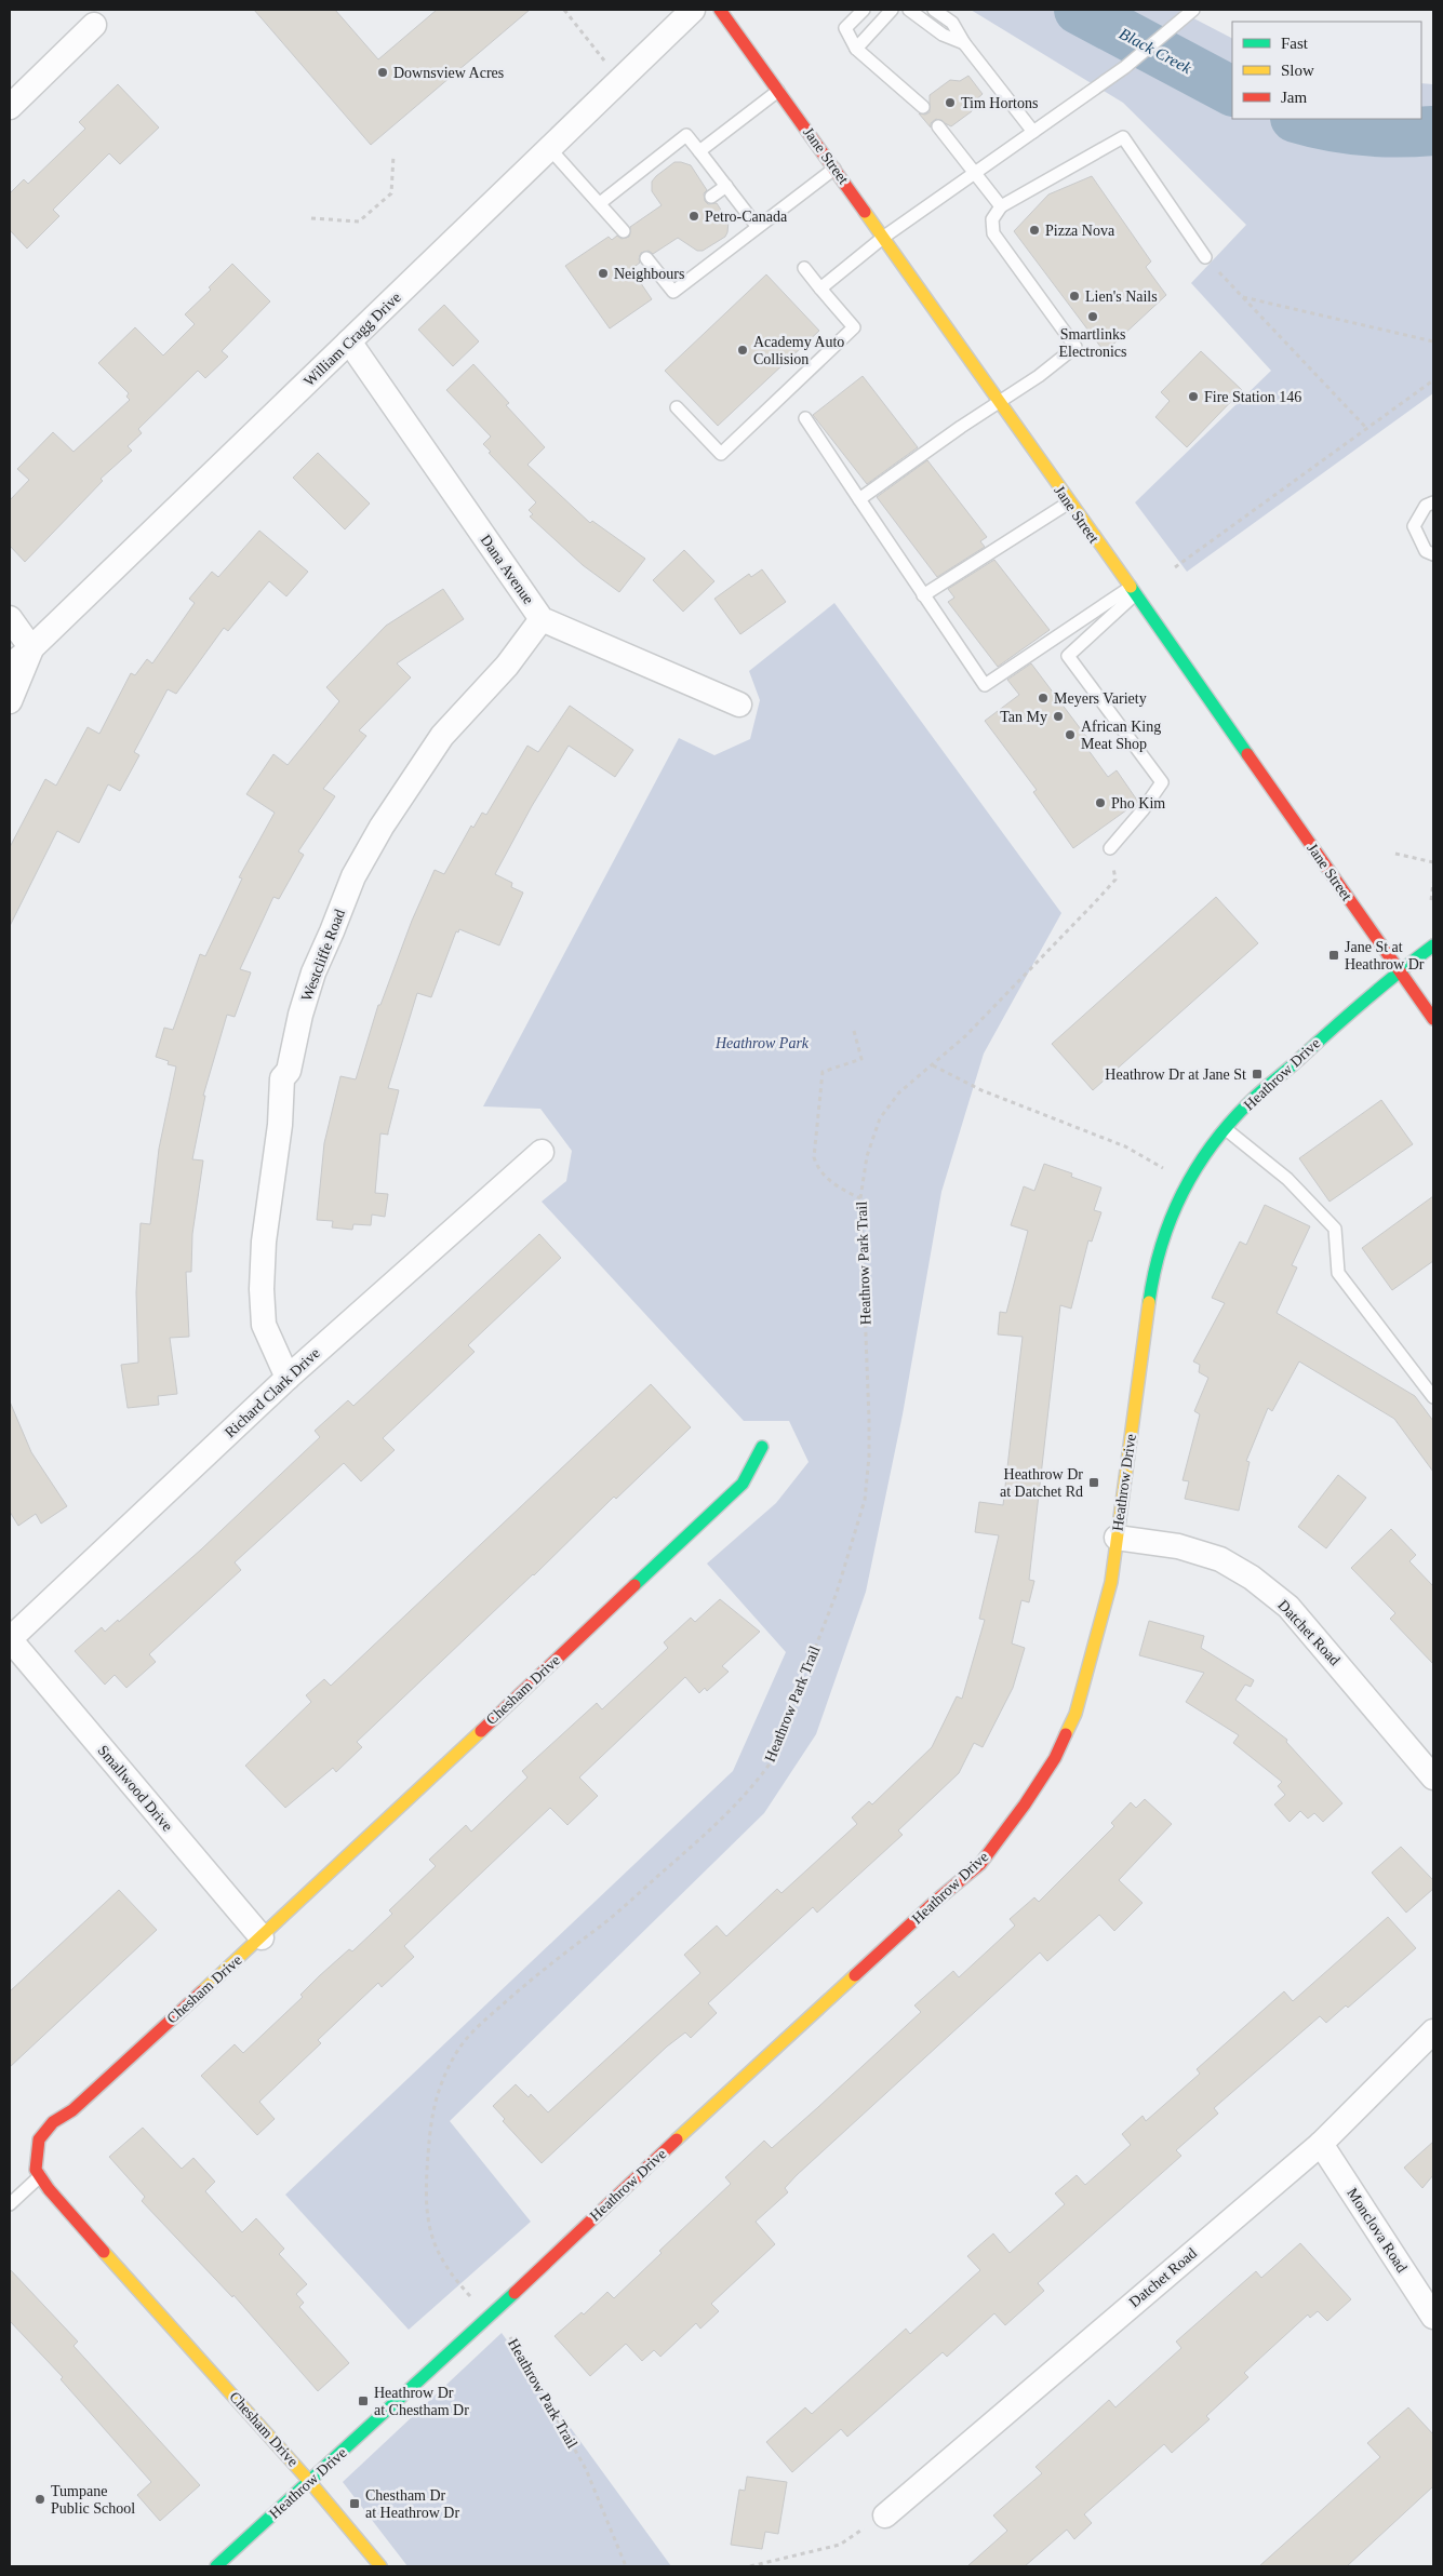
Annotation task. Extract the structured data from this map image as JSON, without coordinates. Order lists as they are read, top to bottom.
{
  "streets": {
    "street": [
      "Jane Street",
      "William Cragg Drive",
      "Dana Avenue",
      "Westcliffe Road",
      "Heathrow Drive",
      "Richard Clark Drive",
      "Datchet Road",
      "Chesham Drive",
      "Smallwood Drive",
      "Monclova Road"
    ],
    "path": ["Heathrow Park Trail"]
  },
  "crossings": [
    ["Jane Street", "Heathrow Drive"],
    ["William Cragg Drive", "Dana Avenue"],
    ["Dana Avenue", "Westcliffe Road"],
    ["Westcliffe Road", "Richard Clark Drive"],
    ["Heathrow Drive", "Heathrow Park Trail"],
    ["Heathrow Drive", "Datchet Road"],
    ["Heathrow Drive", "Chesham Drive"],
    ["Richard Clark Drive", "Smallwood Drive"],
    ["Datchet Road", "Monclova Road"],
    ["Chesham Drive", "Smallwood Drive"]
  ],
  "water": ["Black Creek"],
  "parks": ["Heathrow Park"],
  "places": {
    "other": [
      "Downsview Acres",
      "Tim Hortons",
      "Petro-Canada",
      "Pizza Nova",
      "Neighbours",
      "Lien's Nails",
      "Smartlinks Electronics",
      "Academy Auto Collision",
      "Fire Station 146",
      "Meyers Variety",
      "Tan My",
      "African King Meat Shop",
      "Pho Kim",
      "Tumpane Public School"
    ],
    "transit": [
      "Jane St at Heathrow Dr",
      "Heathrow Dr at Jane St",
      "Heathrow Dr at Datchet Rd",
      "Heathrow Dr at Chestham Dr",
      "Chestham Dr at Heathrow Dr"
    ]
  },
  "legend": ["Fast", "Slow", "Jam"]
}
